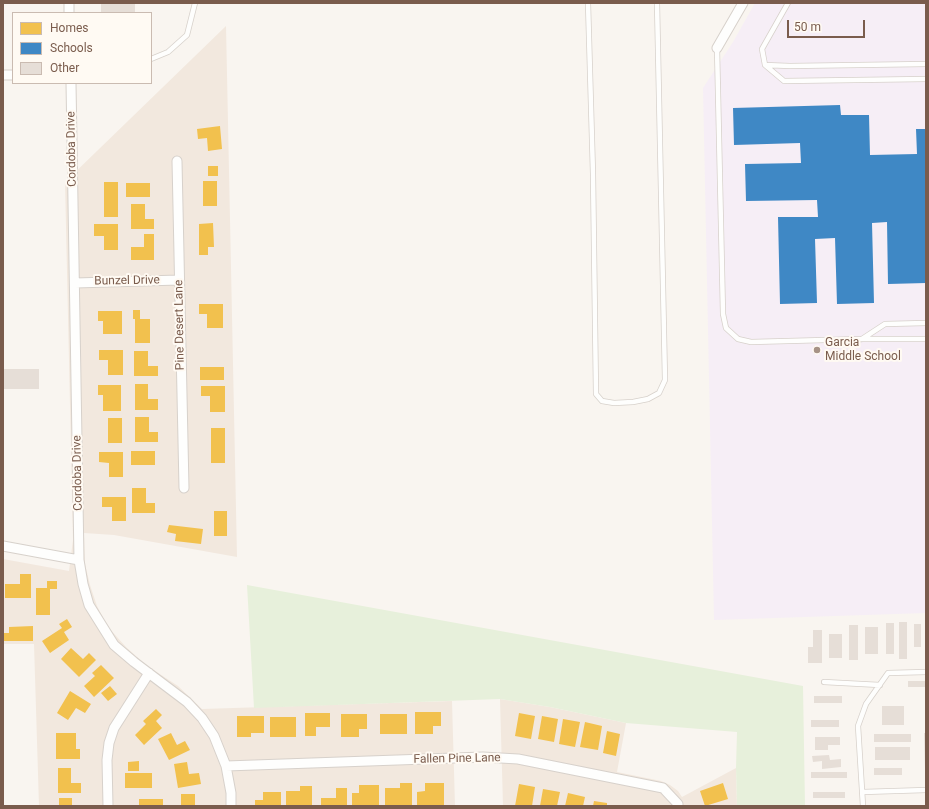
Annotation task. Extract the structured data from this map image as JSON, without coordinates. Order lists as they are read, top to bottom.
{
  "streets": {
    "street": [
      "Cordoba Drive",
      "Bunzel Drive",
      "Pine Desert Lane",
      "Fallen Pine Lane"
    ]
  },
  "crossings": [
    ["Cordoba Drive", "Bunzel Drive"],
    ["Cordoba Drive", "Fallen Pine Lane"],
    ["Bunzel Drive", "Pine Desert Lane"]
  ],
  "places": ["Garcia Middle School"],
  "legend": ["Homes", "Schools", "Other"],
  "scale_bar": "50 m"
}
